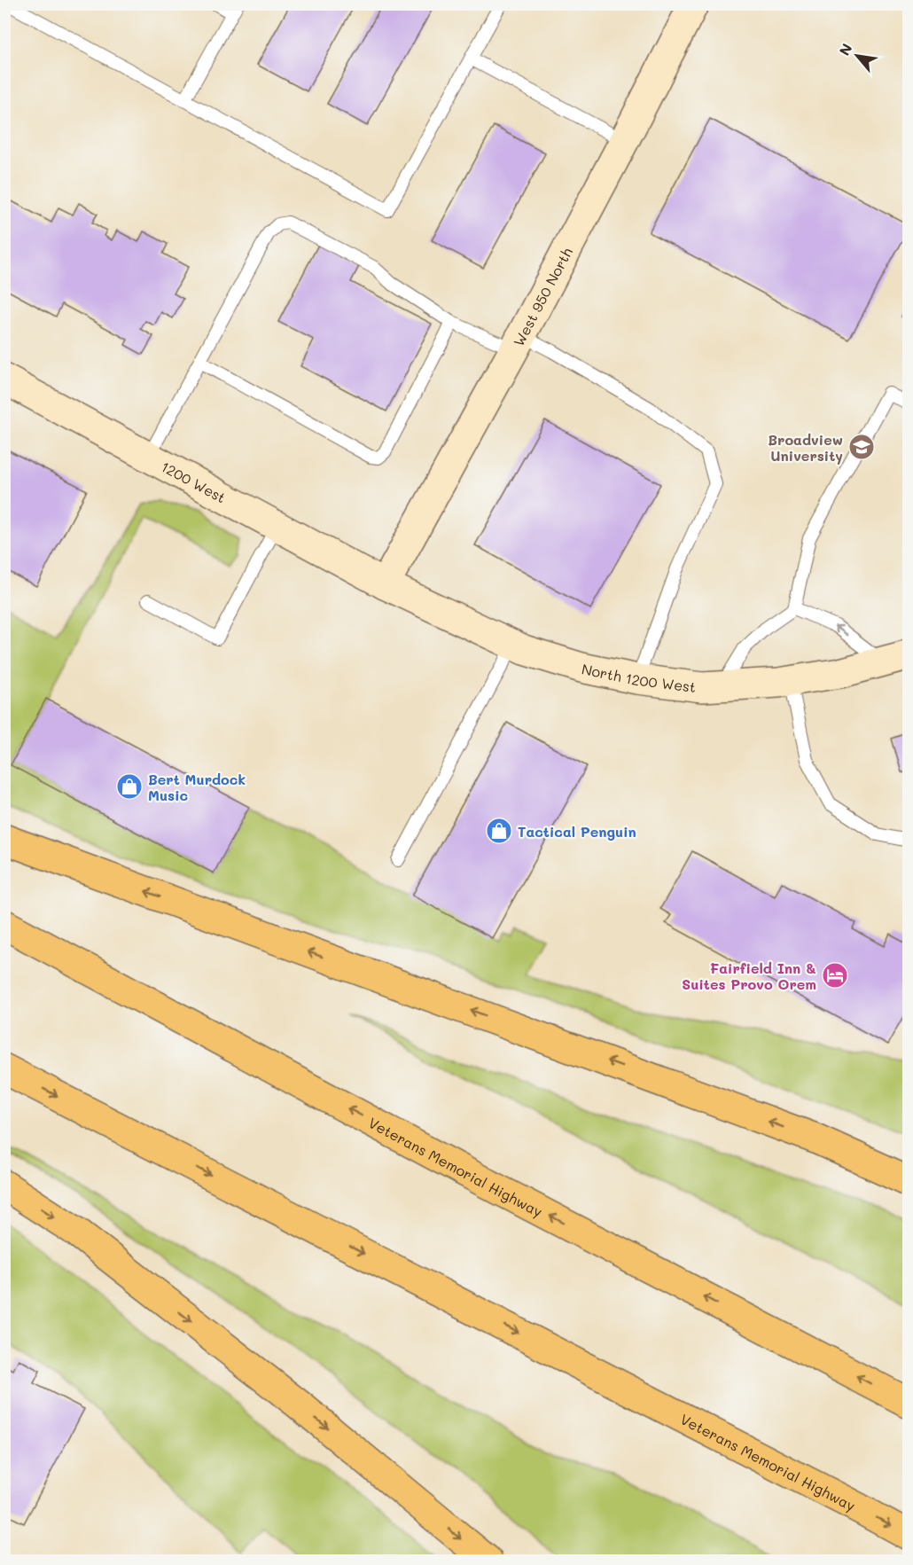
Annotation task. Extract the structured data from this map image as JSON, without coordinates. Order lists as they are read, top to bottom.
{
  "streets": {
    "highway": ["Veterans Memorial Highway"],
    "street": ["West 950 North", "1200 West", "North 1200 West"]
  },
  "crossings": [
    ["West 950 North", "1200 West"],
    ["West 950 North", "North 1200 West"],
    ["1200 West", "North 1200 West"]
  ],
  "places": {
    "school or university": ["Broadview University"],
    "shop": ["Bert Murdock Music", "Tactical Penguin"],
    "hotel": ["Fairfield Inn & Suites Provo Orem"]
  },
  "north": "top left"
}
